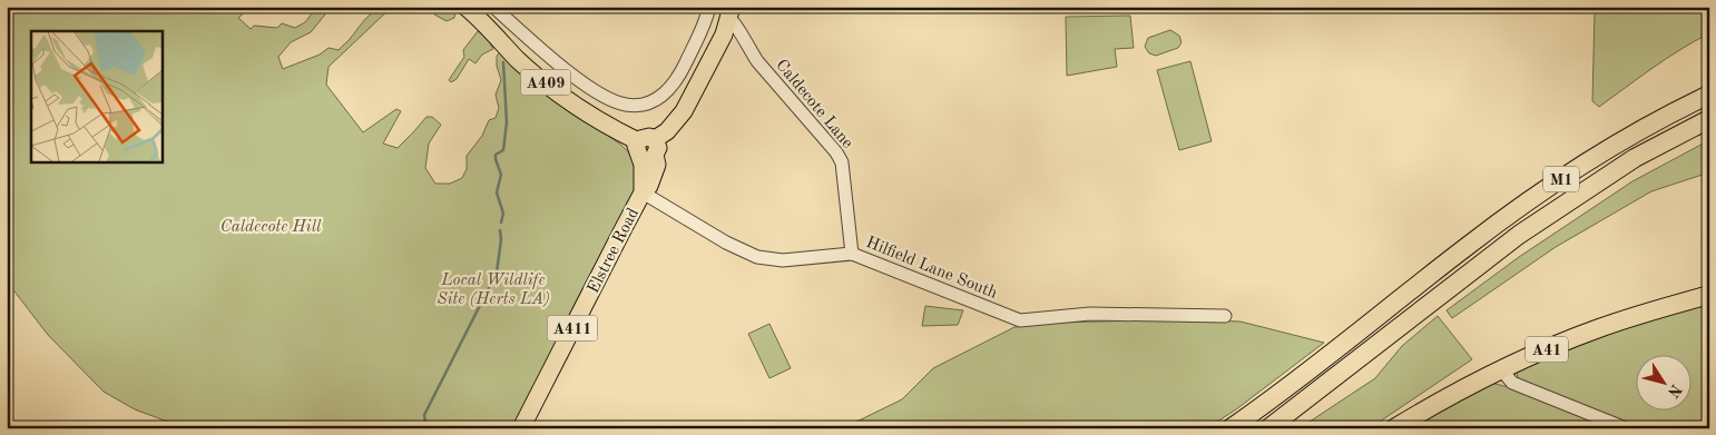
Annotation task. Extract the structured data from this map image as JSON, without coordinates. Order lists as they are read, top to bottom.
{
  "streets": {
    "highway": ["M1", "A41"],
    "main road": ["A409", "Elstree Road", "A411"],
    "street": ["Caldecote Lane", "Hilfield Lane South"]
  },
  "crossings": [
    ["A409", "Elstree Road"],
    ["Caldecote Lane", "Hilfield Lane South"],
    ["Elstree Road", "Hilfield Lane South"]
  ],
  "parks": ["Caldecote Hill", "Local Wildlife Site (Herts LA)"],
  "north": "bottom right"
}
